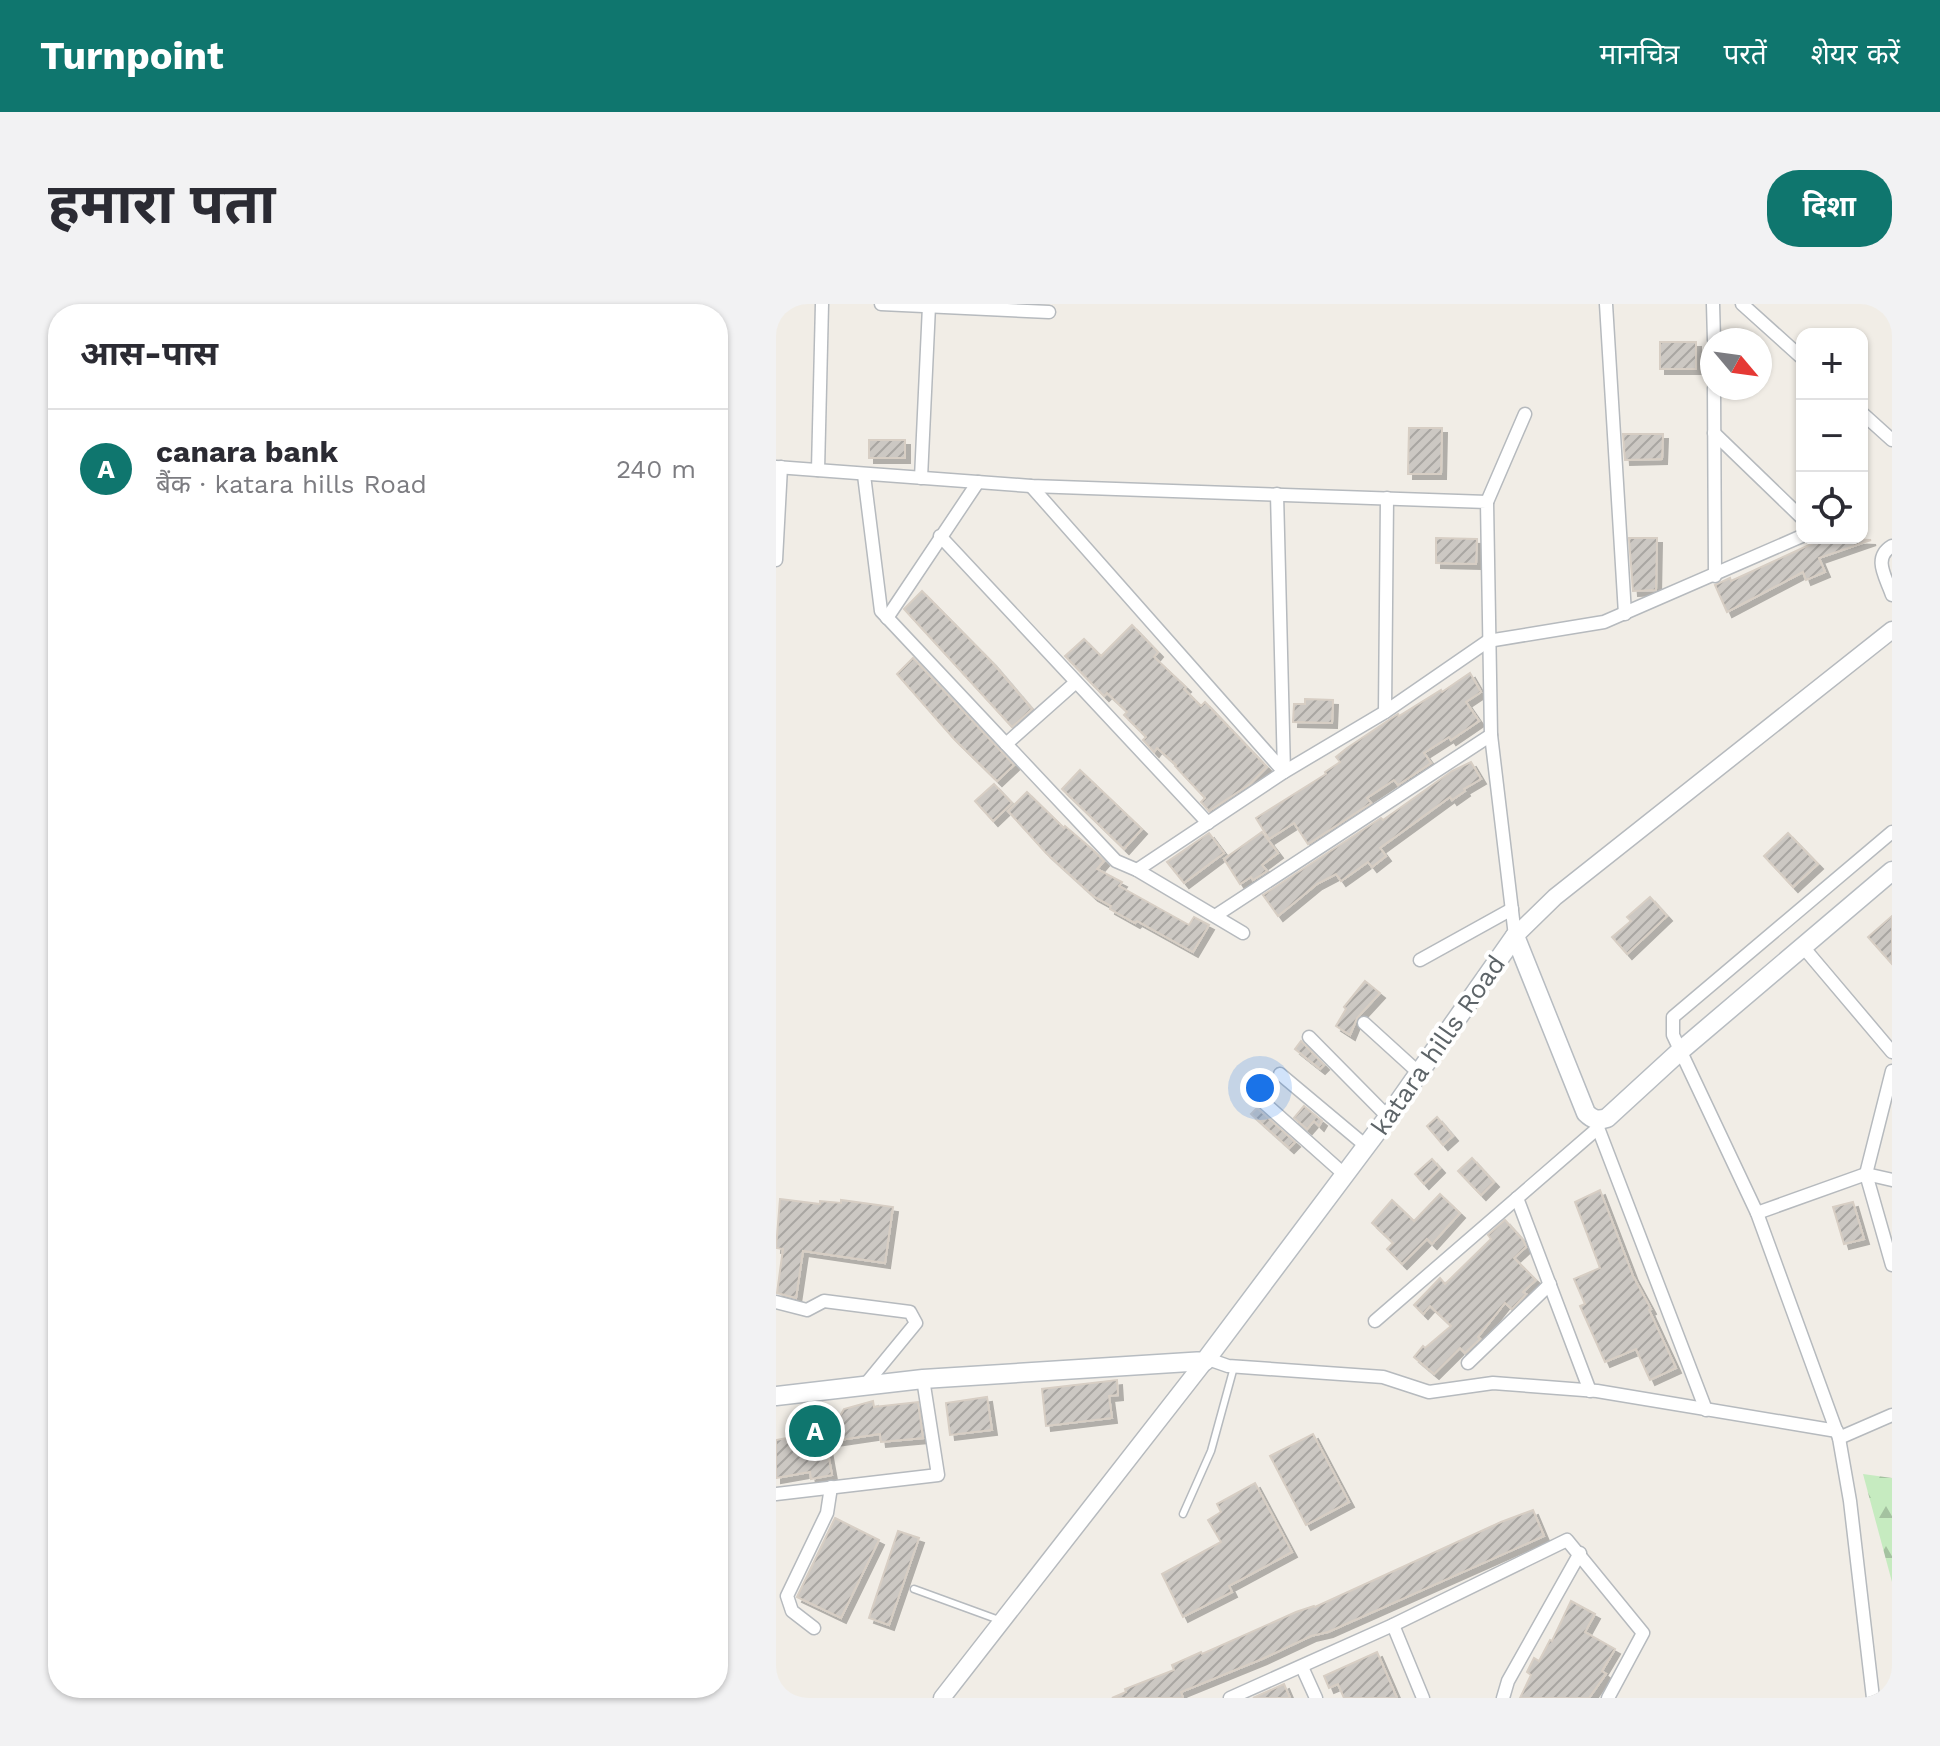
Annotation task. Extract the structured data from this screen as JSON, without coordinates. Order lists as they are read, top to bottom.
{
  "streets": {
    "main road": ["katara hills Road"]
  },
  "north": "bottom right",
  "page": {
    "header": "Turnpoint",
    "nav": ["मानचित्र", "परतें", "शेयर करें"],
    "buttons": "दिशा",
    "title": "हमारा पता",
    "heading": "आस-पास",
    "map_buttons": ["+", "−"],
    "list": [
      {
        "mark": "A",
        "name": "canara bank",
        "note": "बैंक · katara hills Road",
        "value": "240 m"
      }
    ],
    "pins": "A"
  }
}
